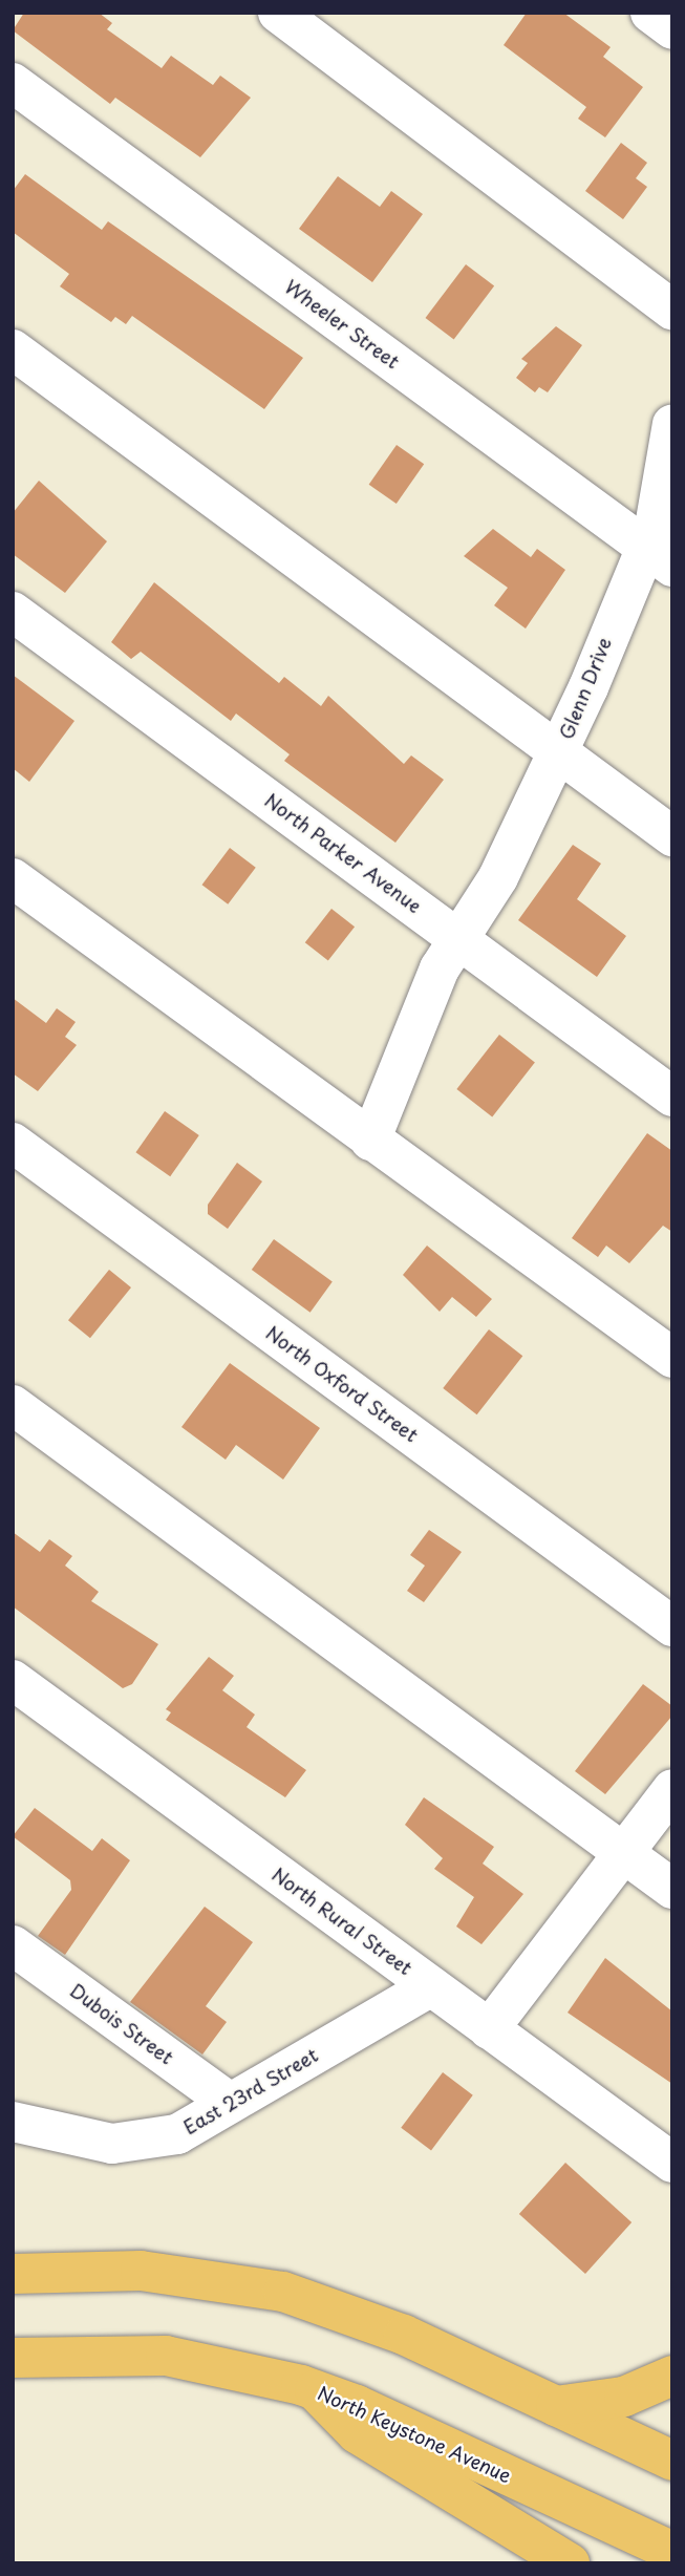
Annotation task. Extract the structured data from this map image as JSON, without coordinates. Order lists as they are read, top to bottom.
{
  "streets": {
    "main road": ["North Keystone Avenue"],
    "street": [
      "Wheeler Street",
      "Glenn Drive",
      "North Parker Avenue",
      "North Oxford Street",
      "North Rural Street",
      "Dubois Street",
      "East 23rd Street"
    ]
  },
  "crossings": [
    ["Wheeler Street", "Glenn Drive"],
    ["Glenn Drive", "North Parker Avenue"],
    ["North Rural Street", "East 23rd Street"],
    ["Dubois Street", "East 23rd Street"]
  ]
}
